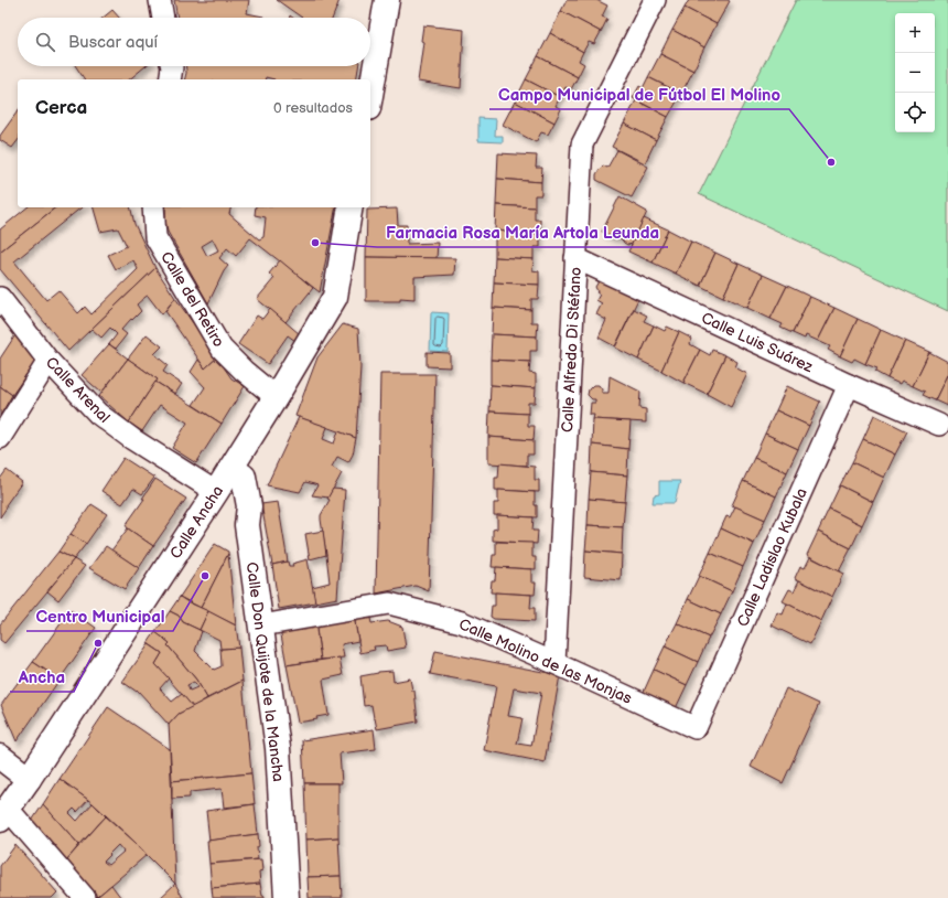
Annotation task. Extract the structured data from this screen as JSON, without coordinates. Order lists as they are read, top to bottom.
{
  "streets": {
    "street": [
      "Calle del Retiro",
      "Calle Luis Suárez",
      "Calle Alfredo Di Stéfano",
      "Calle Arenal",
      "Calle Ancha",
      "Calle Ladislao Kubala",
      "Calle Molino de las Monjas",
      "Calle Don Quijote de la Mancha"
    ]
  },
  "crossings": [
    ["Calle del Retiro", "Calle Ancha"],
    ["Calle Luis Suárez", "Calle Alfredo Di Stéfano"],
    ["Calle Luis Suárez", "Calle Ladislao Kubala"],
    ["Calle Alfredo Di Stéfano", "Calle Molino de las Monjas"],
    ["Calle Arenal", "Calle Ancha"],
    ["Calle Ancha", "Calle Don Quijote de la Mancha"],
    ["Calle Ladislao Kubala", "Calle Molino de las Monjas"],
    ["Calle Molino de las Monjas", "Calle Don Quijote de la Mancha"]
  ],
  "places": [
    "Campo Municipal de Fútbol El Molino",
    "Farmacia Rosa María Artola Leunda",
    "Centro Municipal",
    "Ancha"
  ],
  "page": {
    "map_buttons": ["+", "−"],
    "search": "Buscar aquí",
    "heading": ["Cerca", "0 resultados"]
  }
}
